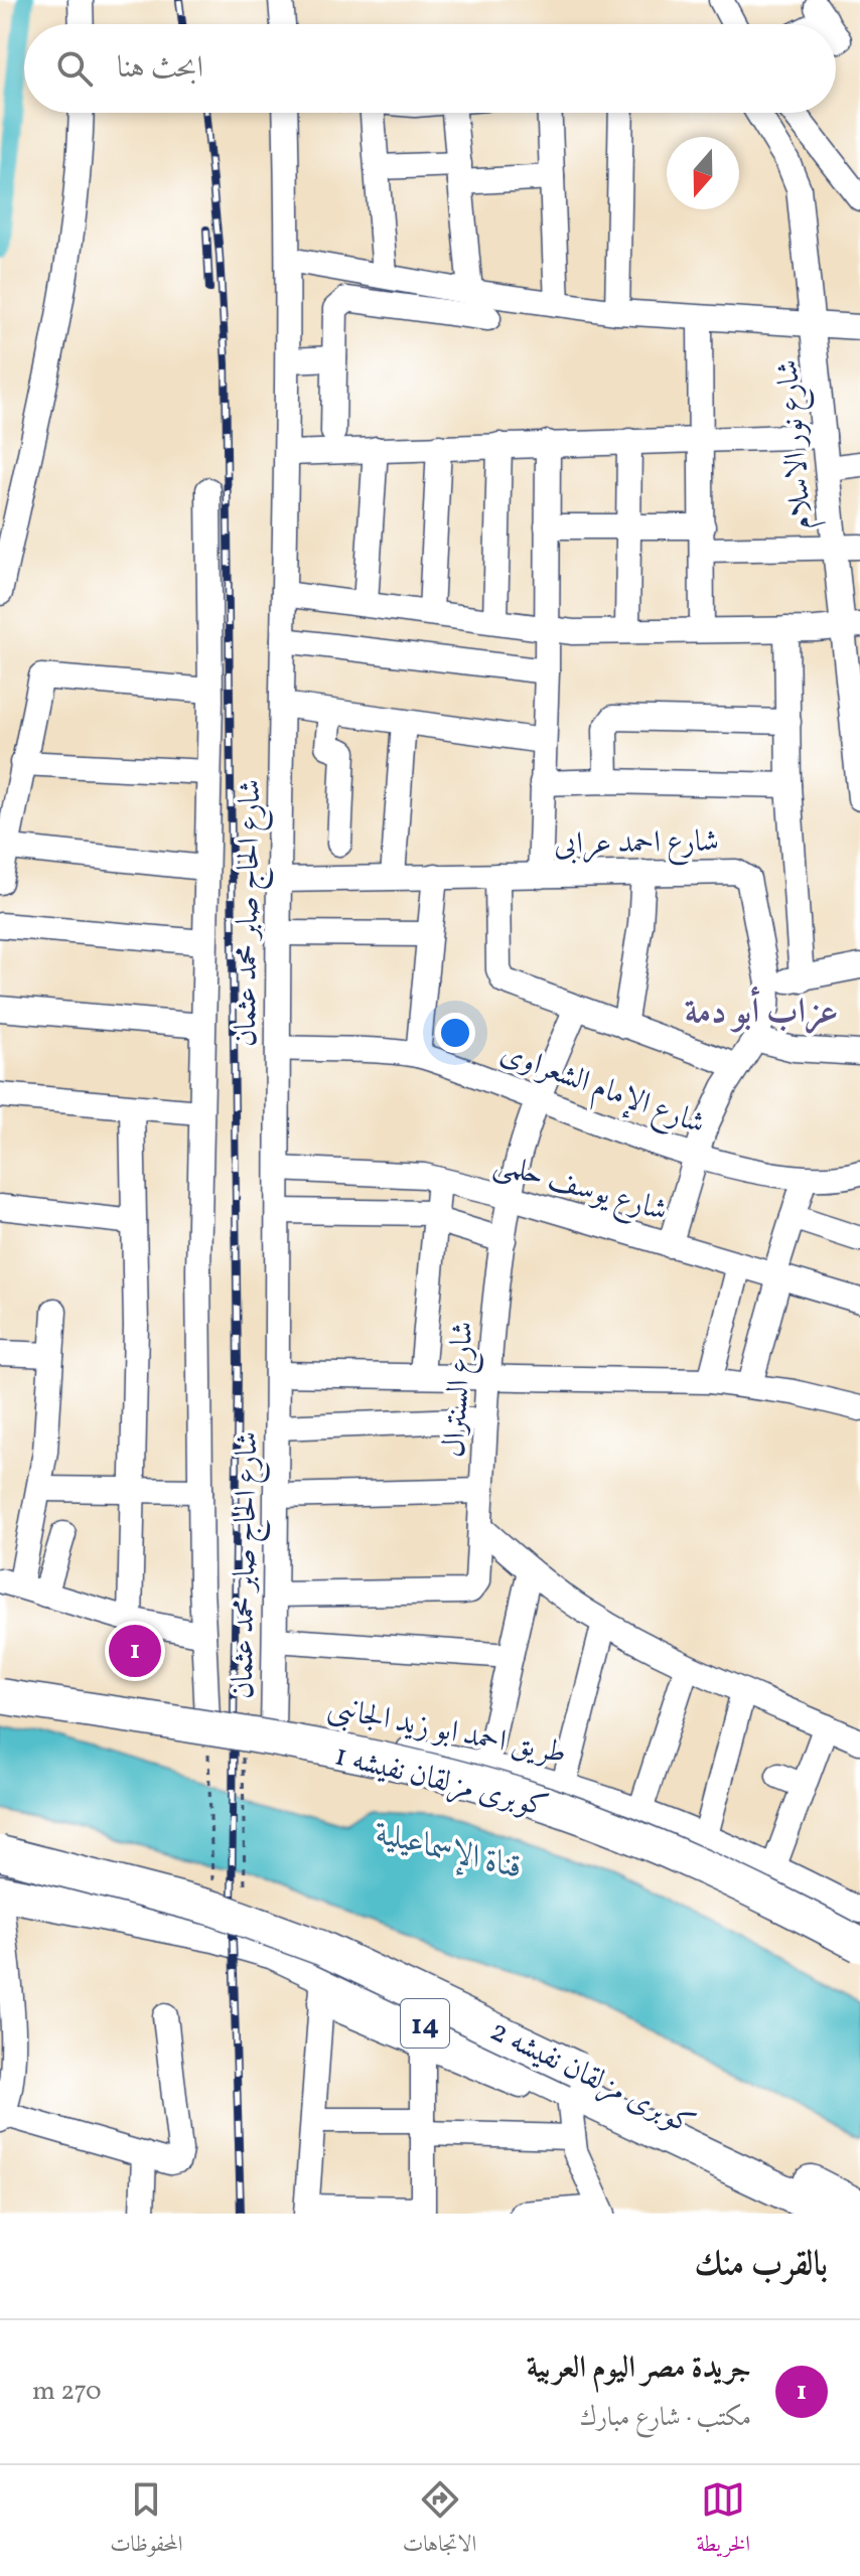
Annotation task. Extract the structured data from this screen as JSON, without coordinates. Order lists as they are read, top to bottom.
{
  "streets": {
    "highway": ["كوبرى مزلقان نفيشه 1", "14", "كوبرى مزلقان نفيشه 2"],
    "street": [
      "شارع نور الاسلام",
      "شارع احمد عرابى",
      "شارع الحاج صابر محمد عثمان",
      "شارع الإمام الشعراوى",
      "شارع يوسف حلمى",
      "شارع السنترال",
      "طريق احمد ابو زيد الجانبى"
    ]
  },
  "crossings": [
    ["شارع احمد عرابى", "شارع الحاج صابر محمد عثمان"],
    ["شارع احمد عرابى", "شارع الإمام الشعراوى"],
    ["شارع احمد عرابى", "شارع يوسف حلمى"],
    ["شارع الحاج صابر محمد عثمان", "شارع الإمام الشعراوى"],
    ["شارع الحاج صابر محمد عثمان", "شارع يوسف حلمى"],
    ["شارع الحاج صابر محمد عثمان", "شارع السنترال"],
    ["شارع الحاج صابر محمد عثمان", "طريق احمد ابو زيد الجانبى"],
    ["شارع الإمام الشعراوى", "شارع السنترال"],
    ["شارع يوسف حلمى", "شارع السنترال"],
    ["14", "كوبرى مزلقان نفيشه 2"]
  ],
  "districts": ["عزاب أبو دمة"],
  "water": ["قناة الإسماعيلية"],
  "north": "bottom",
  "page": {
    "search": "ابحث هنا",
    "pins": "1",
    "heading": "بالقرب منك",
    "list": [
      {
        "mark": "1",
        "name": "جريدة مصر اليوم العربية",
        "note": "مكتب · شارع مبارك",
        "value": "270 m"
      }
    ],
    "nav": ["الخريطة", "الاتجاهات", "المحفوظات"]
  }
}
